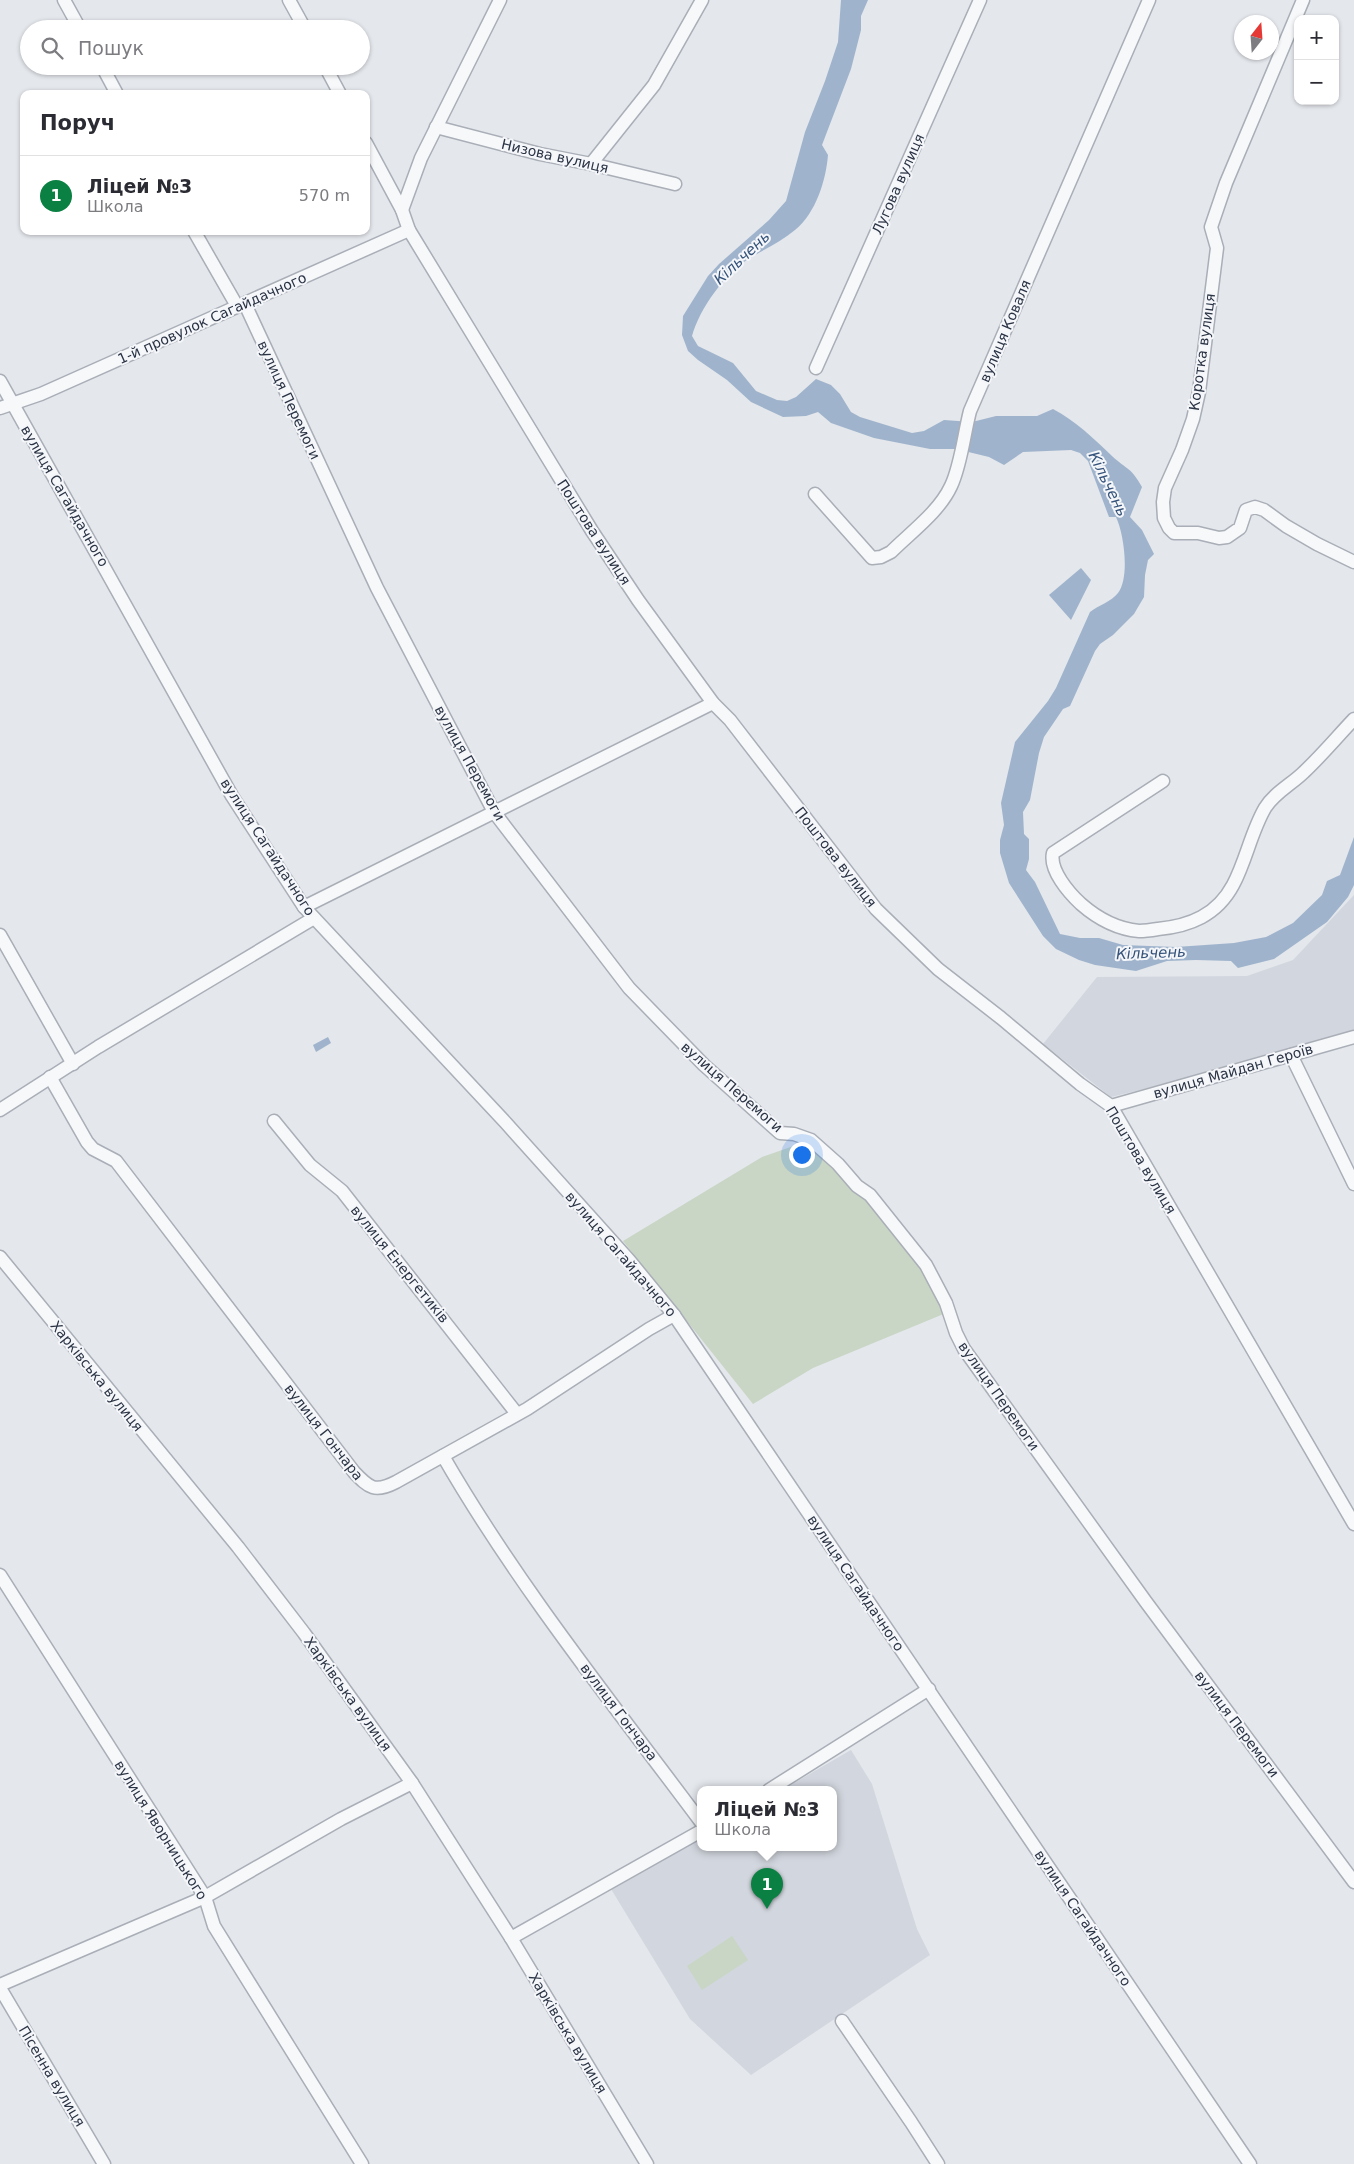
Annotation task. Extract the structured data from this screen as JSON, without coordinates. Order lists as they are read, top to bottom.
{
  "streets": {
    "street": [
      "Низова вулиця",
      "Лугова вулиця",
      "1-й провулок Сагайдачного",
      "вулиця Коваля",
      "Коротка вулиця",
      "вулиця Перемоги",
      "вулиця Сагайдачного",
      "Поштова вулиця",
      "вулиця Майдан Героїв",
      "вулиця Енергетиків",
      "Харківська вулиця",
      "вулиця Гончара",
      "вулиця Яворницького",
      "Пісенна вулиця"
    ]
  },
  "crossings": [
    ["1-й провулок Сагайдачного", "вулиця Перемоги"],
    ["1-й провулок Сагайдачного", "вулиця Сагайдачного"],
    ["1-й провулок Сагайдачного", "Поштова вулиця"],
    ["Поштова вулиця", "вулиця Майдан Героїв"]
  ],
  "water": ["Кільчень"],
  "north": "top",
  "page": {
    "map_buttons": ["+", "−"],
    "search": "Пошук",
    "heading": "Поруч",
    "list": [
      {
        "mark": "1",
        "name": "Ліцей №3",
        "note": "Школа",
        "value": "570 m"
      }
    ],
    "popup": ["Ліцей №3", "Школа"],
    "pins": "1"
  }
}
